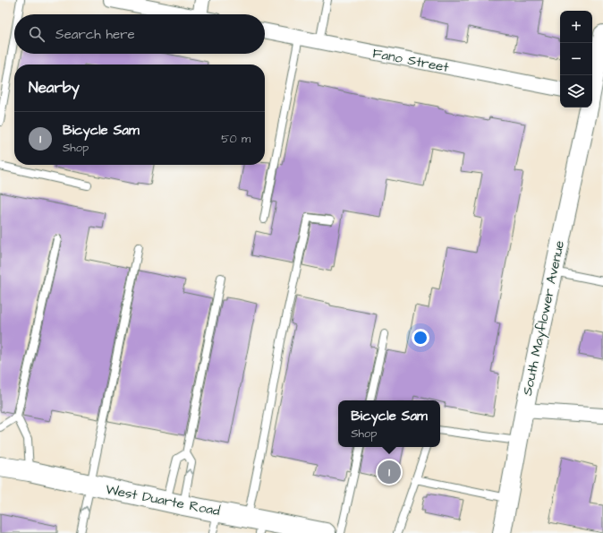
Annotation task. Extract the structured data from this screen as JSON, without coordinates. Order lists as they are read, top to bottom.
{
  "streets": {
    "main road": ["West Duarte Road"],
    "street": ["Fano Street", "South Mayflower Avenue"]
  },
  "page": {
    "map_buttons": ["+", "−"],
    "search": "Search here",
    "heading": "Nearby",
    "list": [
      {
        "mark": "1",
        "name": "Bicycle Sam",
        "note": "Shop",
        "value": "50 m"
      }
    ],
    "popup": ["Bicycle Sam", "Shop"],
    "pins": "1"
  }
}
